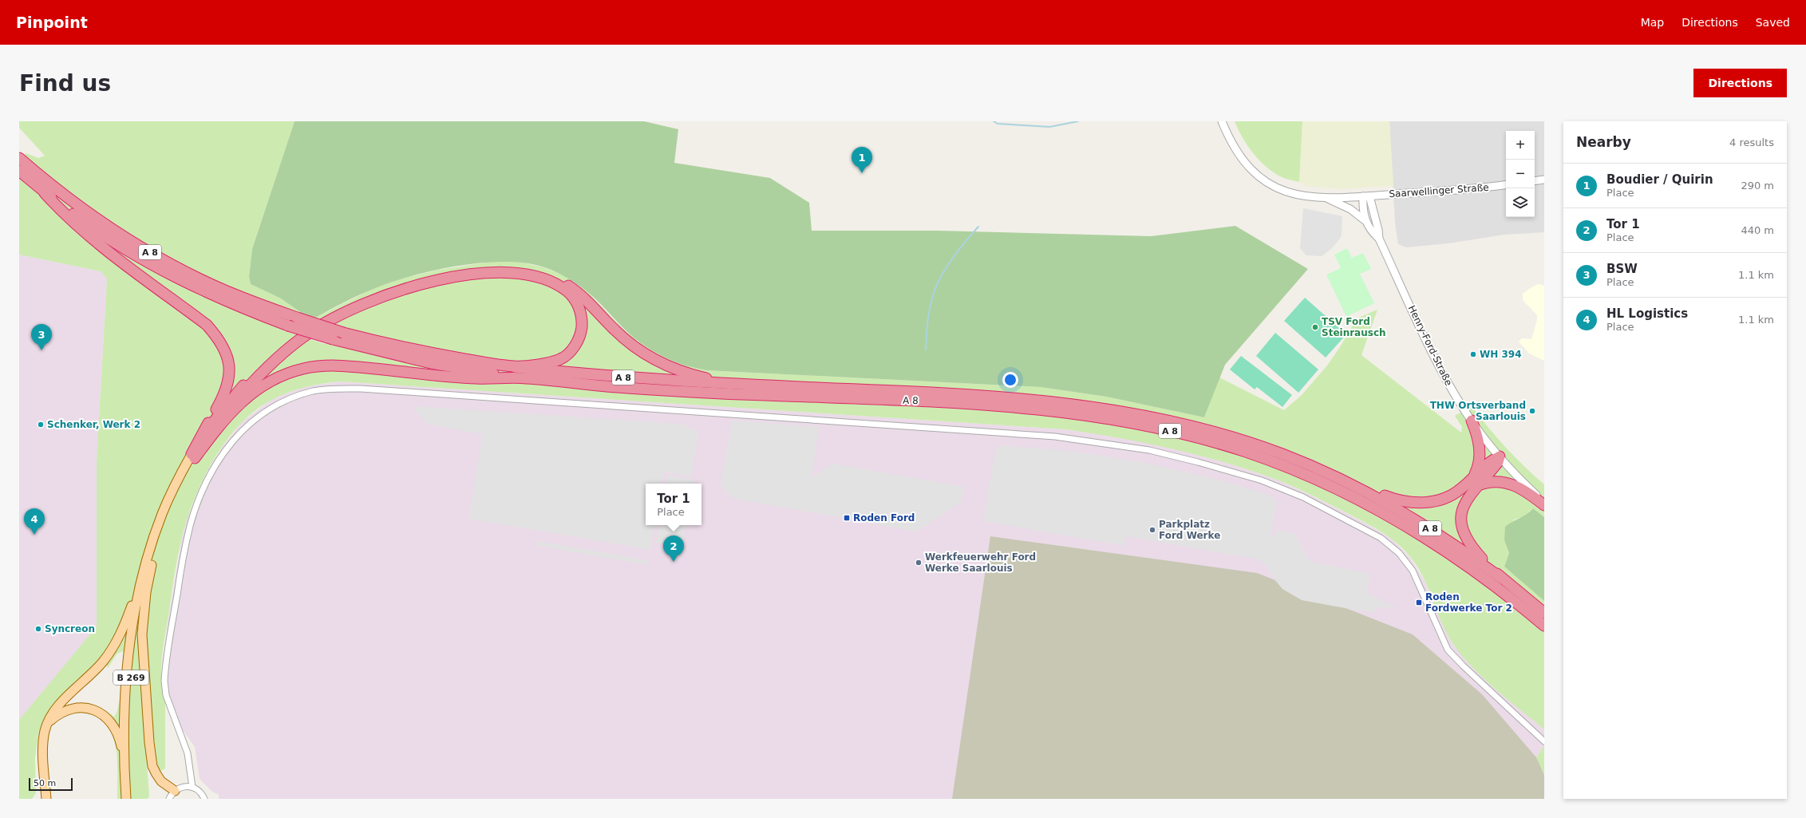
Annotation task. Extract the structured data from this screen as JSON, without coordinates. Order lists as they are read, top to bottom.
{
  "streets": {
    "highway": ["A 8"],
    "main road": ["B 269"],
    "street": ["Saarwellinger Straße", "Henry-Ford-Straße"]
  },
  "crossings": [
    ["Saarwellinger Straße", "Henry-Ford-Straße"]
  ],
  "places": {
    "other": [
      "TSV Ford Steinrausch",
      "WH 394",
      "THW Ortsverband Saarlouis",
      "Schenker, Werk 2",
      "Parkplatz Ford Werke",
      "Werkfeuerwehr Ford Werke Saarlouis",
      "Syncreon"
    ],
    "transit": ["Roden Ford", "Roden Fordwerke Tor 2"]
  },
  "scale_bar": "50 m",
  "page": {
    "header": "Pinpoint",
    "nav": ["Map", "Directions", "Saved"],
    "buttons": "Directions",
    "title": "Find us",
    "heading": ["Nearby", "4 results"],
    "map_buttons": ["+", "−"],
    "pins": [
      "1",
      "3",
      "4",
      "2"
    ],
    "list": [
      {
        "mark": "1",
        "name": "Boudier / Quirin",
        "note": "Place",
        "value": "290 m"
      },
      {
        "mark": "2",
        "name": "Tor 1",
        "note": "Place",
        "value": "440 m"
      },
      {
        "mark": "3",
        "name": "BSW",
        "note": "Place",
        "value": "1.1 km"
      },
      {
        "mark": "4",
        "name": "HL Logistics",
        "note": "Place",
        "value": "1.1 km"
      }
    ],
    "popup": ["Tor 1", "Place"],
    "scale": "50 m"
  }
}
